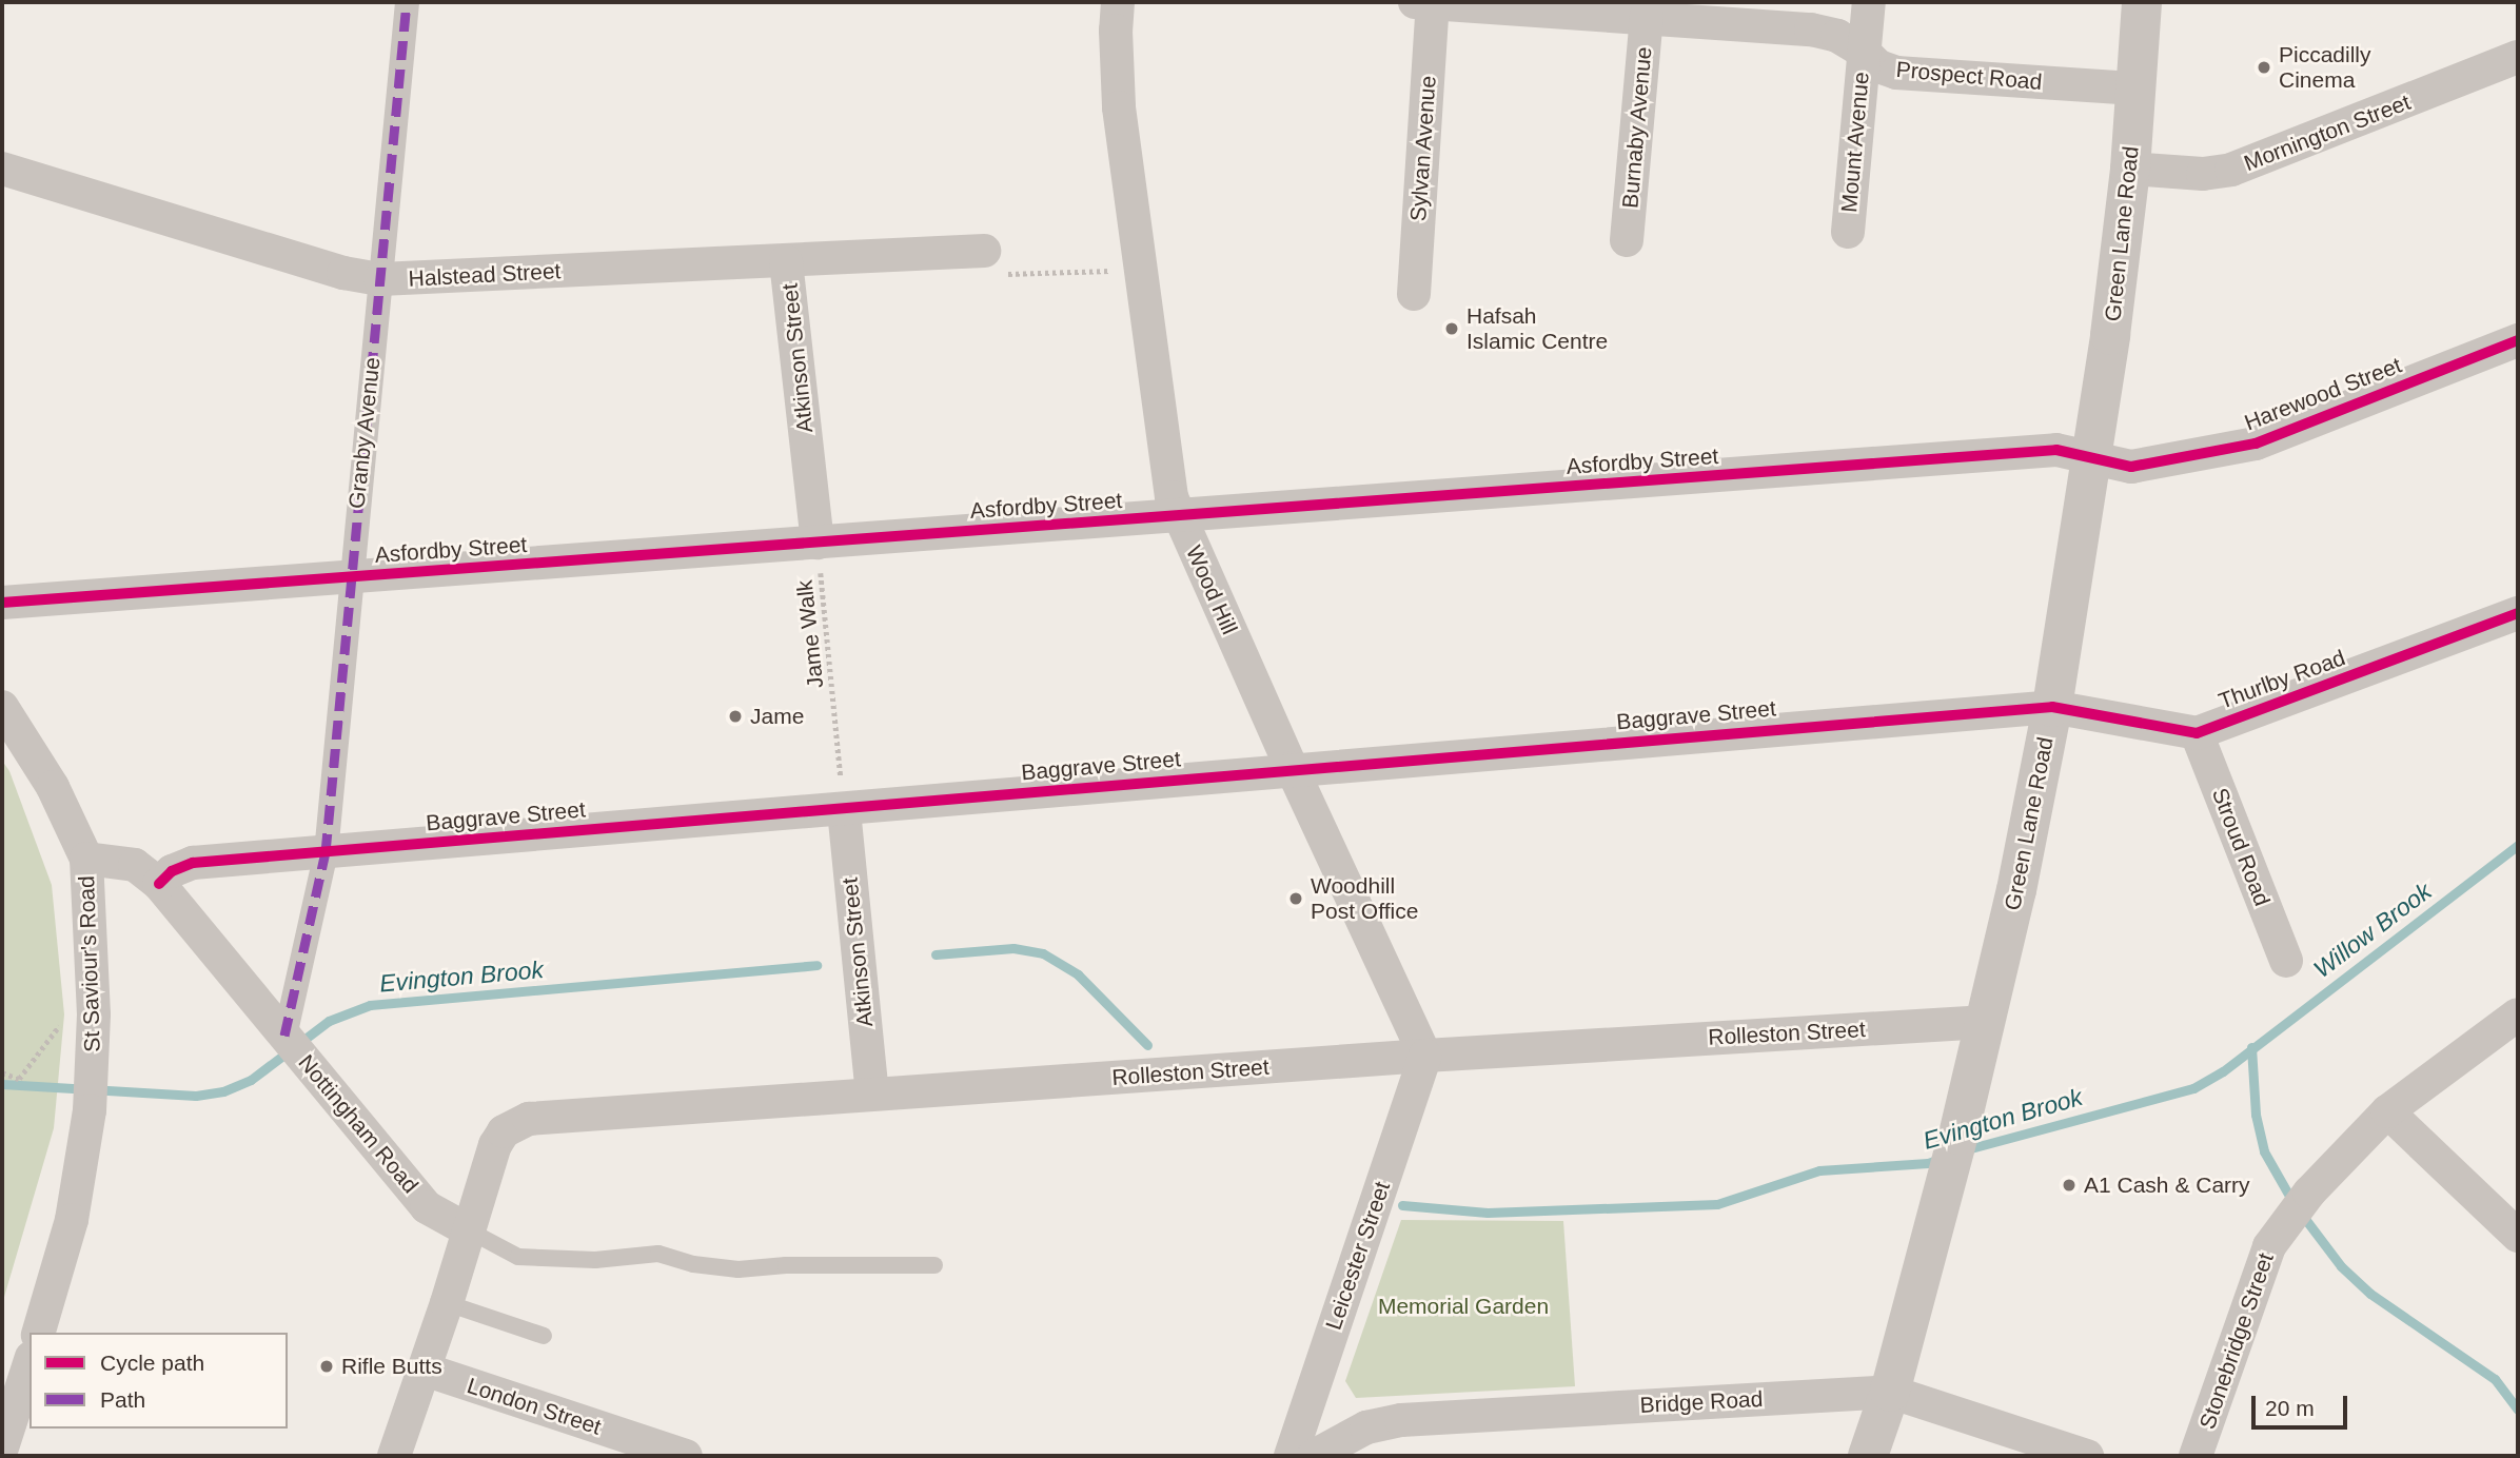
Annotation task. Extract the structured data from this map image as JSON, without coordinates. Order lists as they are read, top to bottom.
{
  "streets": {
    "street": [
      "Prospect Road",
      "Burnaby Avenue",
      "Mornington Street",
      "Mount Avenue",
      "Sylvan Avenue",
      "Green Lane Road",
      "Halstead Street",
      "Atkinson Street",
      "Harewood Street",
      "Granby Avenue",
      "Asfordby Street",
      "Wood Hill",
      "Thurlby Road",
      "Baggrave Street",
      "Stroud Road",
      "St Saviour's Road",
      "Rolleston Street",
      "Nottingham Road",
      "Leicester Street",
      "Stonebridge Street",
      "Bridge Road",
      "London Street"
    ],
    "path": ["Jame Walk"]
  },
  "crossings": [
    ["Prospect Road", "Burnaby Avenue"],
    ["Prospect Road", "Mount Avenue"],
    ["Prospect Road", "Sylvan Avenue"],
    ["Prospect Road", "Green Lane Road"],
    ["Mornington Street", "Green Lane Road"],
    ["Green Lane Road", "Harewood Street"],
    ["Green Lane Road", "Asfordby Street"],
    ["Green Lane Road", "Thurlby Road"],
    ["Green Lane Road", "Baggrave Street"],
    ["Green Lane Road", "Rolleston Street"],
    ["Green Lane Road", "Bridge Road"],
    ["Halstead Street", "Atkinson Street"],
    ["Halstead Street", "Granby Avenue"],
    ["Atkinson Street", "Asfordby Street"],
    ["Atkinson Street", "Jame Walk"],
    ["Atkinson Street", "Baggrave Street"],
    ["Atkinson Street", "Rolleston Street"],
    ["Harewood Street", "Asfordby Street"],
    ["Granby Avenue", "Asfordby Street"],
    ["Granby Avenue", "Baggrave Street"],
    ["Granby Avenue", "Nottingham Road"],
    ["Asfordby Street", "Wood Hill"],
    ["Asfordby Street", "Jame Walk"],
    ["Wood Hill", "Baggrave Street"],
    ["Wood Hill", "Rolleston Street"],
    ["Wood Hill", "Leicester Street"],
    ["Jame Walk", "Baggrave Street"],
    ["Thurlby Road", "Baggrave Street"],
    ["Thurlby Road", "Stroud Road"],
    ["Baggrave Street", "Nottingham Road"],
    ["St Saviour's Road", "Nottingham Road"],
    ["Rolleston Street", "Nottingham Road"],
    ["Rolleston Street", "Leicester Street"]
  ],
  "water": ["Willow Brook", "Evington Brook"],
  "parks": ["Memorial Garden"],
  "places": [
    "Piccadilly Cinema",
    "Hafsah Islamic Centre",
    "Jame",
    "Woodhill Post Office",
    "A1 Cash & Carry",
    "Rifle Butts"
  ],
  "legend": ["Cycle path", "Path"],
  "scale_bar": "20 m"
}
